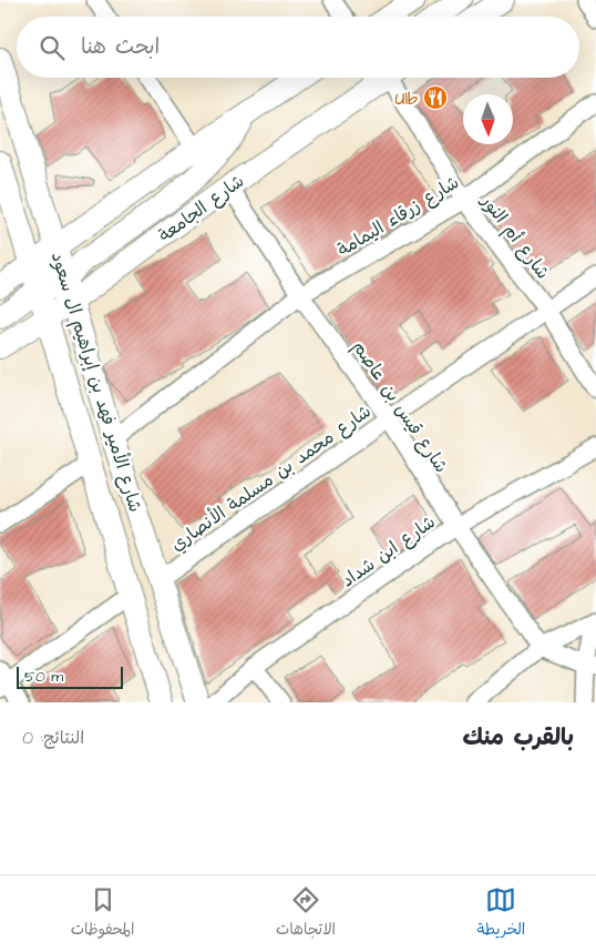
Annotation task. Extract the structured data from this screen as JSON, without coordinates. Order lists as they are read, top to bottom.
{
  "streets": {
    "main road": ["شارع الجامعة", "شارع الأمير فهد بن إبراهيم ال سعود"],
    "street": [
      "شارع زرقاء اليمامة",
      "شارع أم النور",
      "شارع قيس بن عاصم",
      "شارع محمد بن مسلمة الأنصاري",
      "شارع ابن شداد"
    ]
  },
  "crossings": [
    ["شارع الجامعة", "شارع الأمير فهد بن إبراهيم ال سعود"],
    ["شارع الجامعة", "شارع قيس بن عاصم"],
    ["شارع زرقاء اليمامة", "شارع أم النور"],
    ["شارع زرقاء اليمامة", "شارع الأمير فهد بن إبراهيم ال سعود"],
    ["شارع زرقاء اليمامة", "شارع قيس بن عاصم"],
    ["شارع أم النور", "شارع محمد بن مسلمة الأنصاري"],
    ["شارع الأمير فهد بن إبراهيم ال سعود", "شارع محمد بن مسلمة الأنصاري"],
    ["شارع قيس بن عاصم", "شارع محمد بن مسلمة الأنصاري"],
    ["شارع قيس بن عاصم", "شارع ابن شداد"]
  ],
  "places": {
    "restaurant": ["Ulb"]
  },
  "scale_bar": "50 m",
  "north": "bottom",
  "page": {
    "search": "ابحث هنا",
    "scale": "50 m",
    "heading": ["بالقرب منك", "النتائج: 0"],
    "nav": ["الخريطة", "الاتجاهات", "المحفوظات"]
  }
}
